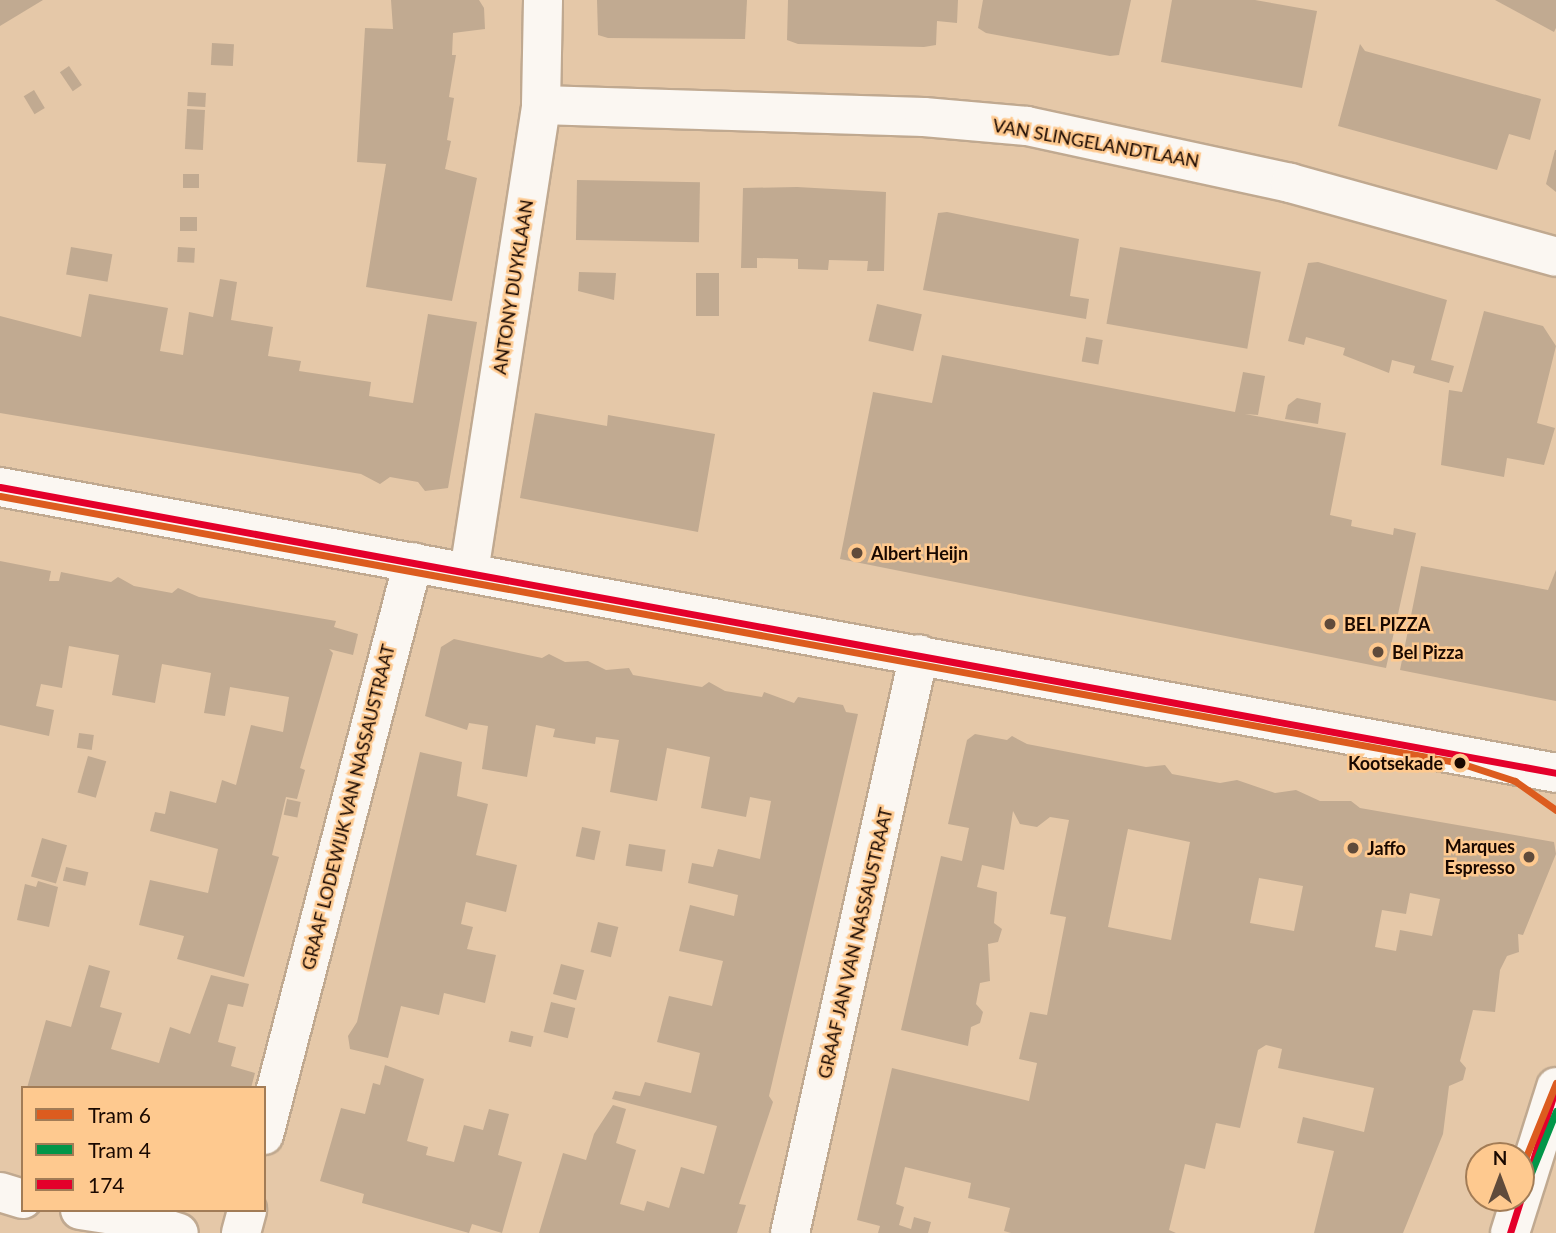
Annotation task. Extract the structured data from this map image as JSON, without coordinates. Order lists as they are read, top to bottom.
{
  "streets": {
    "street": [
      "VAN SLINGELANDTLAAN",
      "ANTONY DUYKLAAN",
      "GRAAF LODEWIJK VAN NASSAUSTRAAT",
      "GRAAF JAN VAN NASSAUSTRAAT"
    ]
  },
  "crossings": [
    ["VAN SLINGELANDTLAAN", "ANTONY DUYKLAAN"]
  ],
  "places": [
    "Albert Heijn",
    "BEL PIZZA",
    "Bel Pizza",
    "Kootsekade",
    "Jaffo",
    "Marques Espresso"
  ],
  "lines": ["transit line 174", "tram line 6", "tram line 4"],
  "legend": ["Tram 6", "Tram 4", "174"],
  "north": "top"
}
